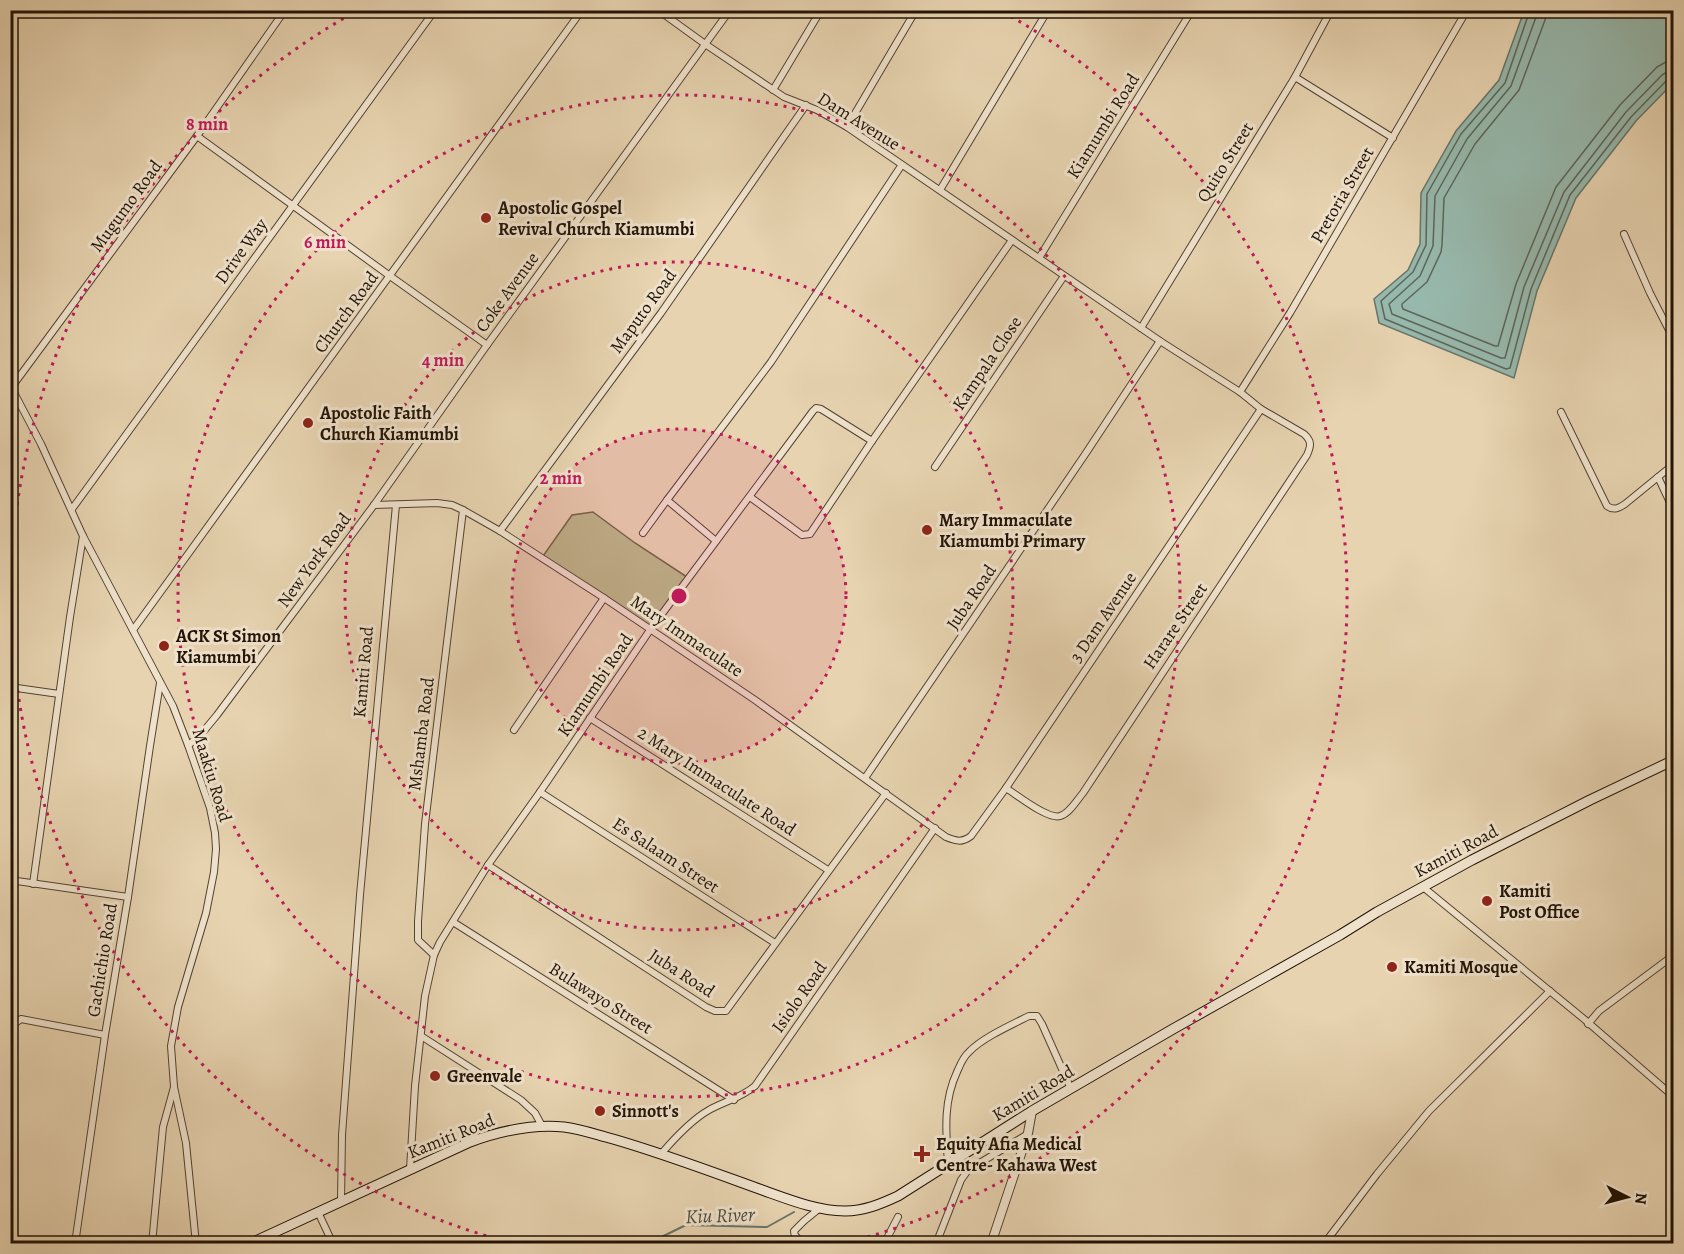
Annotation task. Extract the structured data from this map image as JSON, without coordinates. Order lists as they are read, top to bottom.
{
  "streets": {
    "main road": ["Kamiti Road"],
    "street": [
      "Dam Avenue",
      "Kiamumbi Road",
      "Quito Street",
      "Pretoria Street",
      "Mugumo Road",
      "Drive Way",
      "Coke Avenue",
      "Maputo Road",
      "Church Road",
      "Kampala Close",
      "New York Road",
      "Juba Road",
      "3 Dam Avenue",
      "Harare Street",
      "Mary Immaculate",
      "Mshamba Road",
      "Maakiu Road",
      "2 Mary Immaculate Road",
      "Es Salaam Street",
      "Gachichio Road",
      "Isiolo Road",
      "Bulawayo Street"
    ]
  },
  "crossings": [
    ["Dam Avenue", "Kiamumbi Road"],
    ["Dam Avenue", "Coke Avenue"],
    ["Dam Avenue", "Maputo Road"],
    ["Kiamumbi Road", "Juba Road"],
    ["Kiamumbi Road", "Mary Immaculate"],
    ["Kiamumbi Road", "2 Mary Immaculate Road"],
    ["Kiamumbi Road", "Es Salaam Street"],
    ["Kiamumbi Road", "Bulawayo Street"],
    ["Mugumo Road", "Maakiu Road"],
    ["Drive Way", "Maakiu Road"],
    ["Coke Avenue", "New York Road"],
    ["Coke Avenue", "Mary Immaculate"],
    ["Maputo Road", "Mary Immaculate"],
    ["Church Road", "Maakiu Road"],
    ["New York Road", "Mary Immaculate"],
    ["New York Road", "Maakiu Road"],
    ["Juba Road", "Mary Immaculate"],
    ["Juba Road", "2 Mary Immaculate Road"],
    ["Juba Road", "Es Salaam Street"],
    ["3 Dam Avenue", "Harare Street"],
    ["3 Dam Avenue", "Mary Immaculate"],
    ["Mary Immaculate", "Kamiti Road"],
    ["Mary Immaculate", "Mshamba Road"],
    ["Mary Immaculate", "Isiolo Road"],
    ["Kamiti Road", "Isiolo Road"],
    ["Maakiu Road", "Gachichio Road"],
    ["Isiolo Road", "Bulawayo Street"]
  ],
  "water": ["Kiu River"],
  "places": {
    "other": [
      "Apostolic Gospel Revival Church Kiamumbi",
      "Apostolic Faith Church Kiamumbi",
      "Mary Immaculate Kiamumbi Primary",
      "ACK St Simon Kiamumbi",
      "Kamiti Post Office",
      "Kamiti Mosque",
      "Greenvale",
      "Sinnott's"
    ],
    "health": ["Equity Afia Medical Centre- Kahawa West"]
  },
  "north": "right",
  "rings": [
    "8 min",
    "6 min",
    "4 min",
    "2 min"
  ]
}
